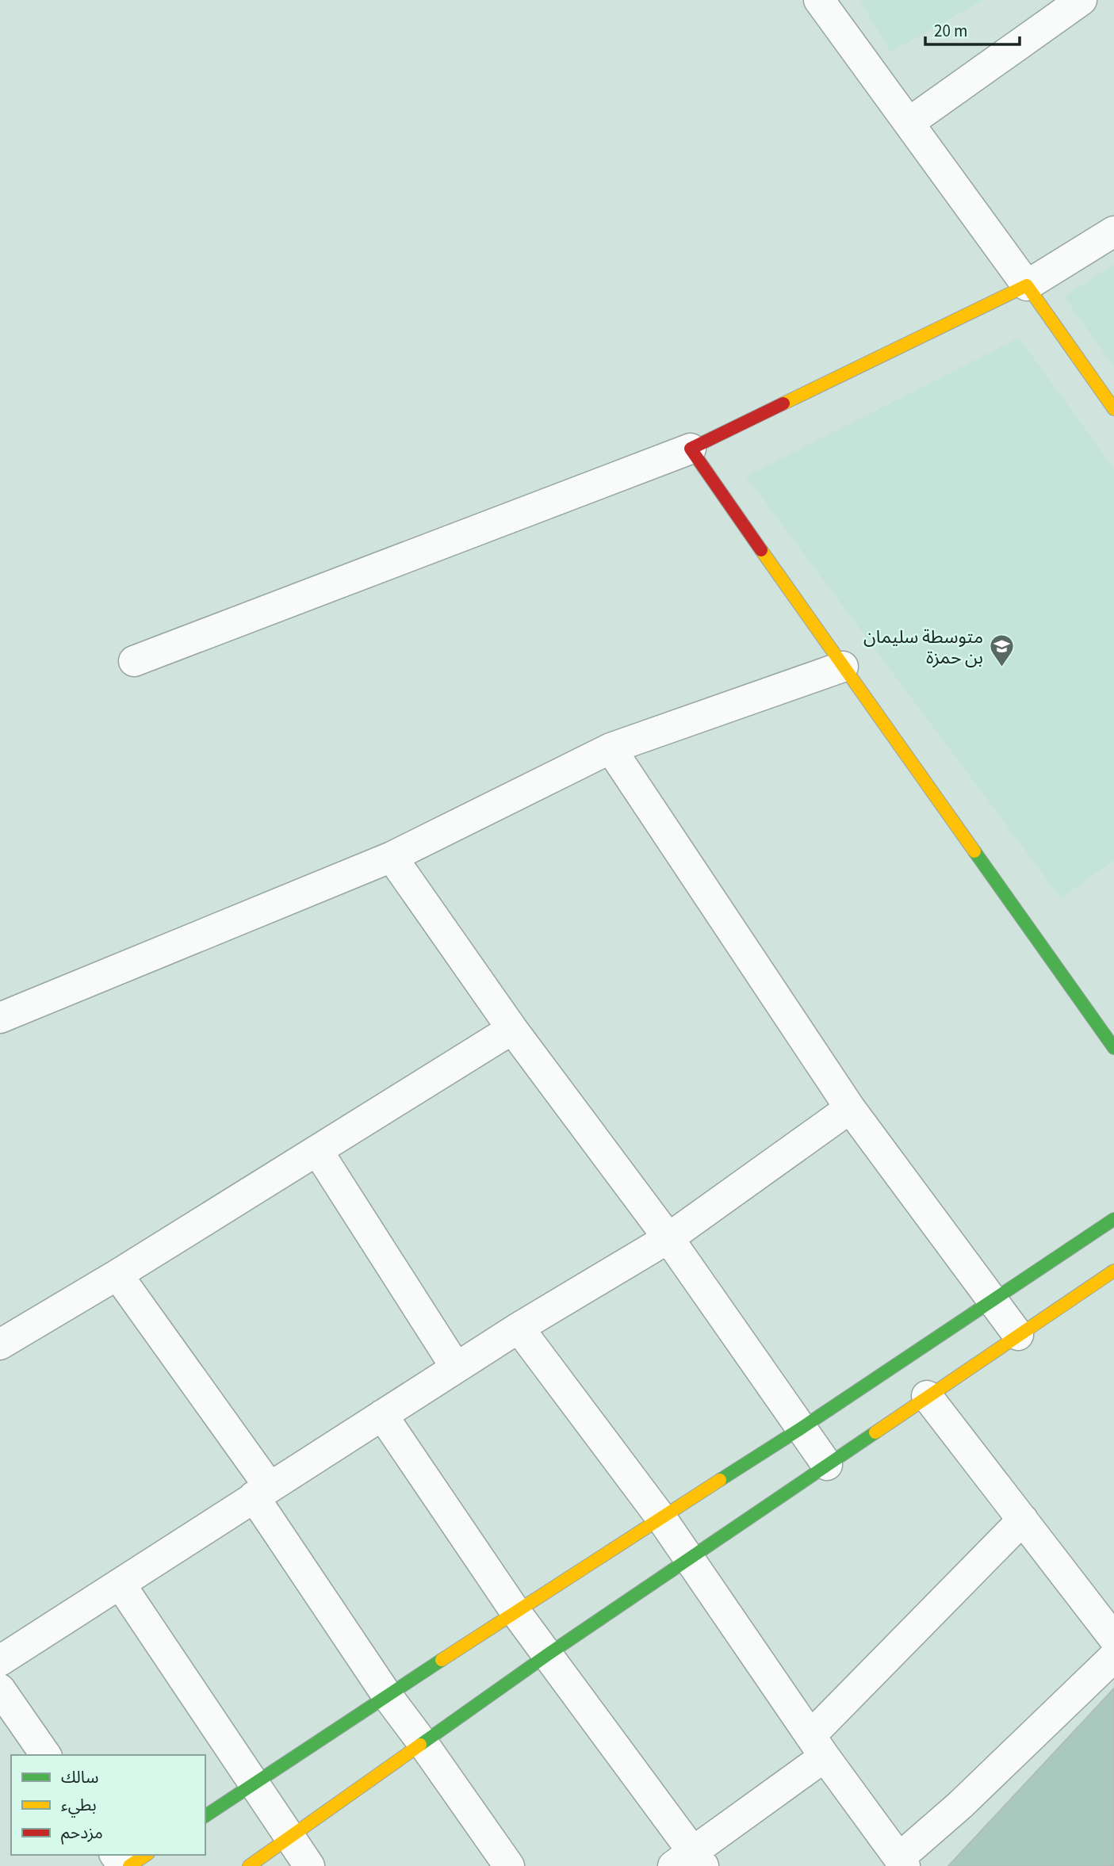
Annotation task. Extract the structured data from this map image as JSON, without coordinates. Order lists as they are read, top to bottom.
{
  "places": {
    "school or university": ["متوسطة سليمان بن حمزة"]
  },
  "legend": ["سالك", "بطيء", "مزدحم"],
  "scale_bar": "20 m"
}
